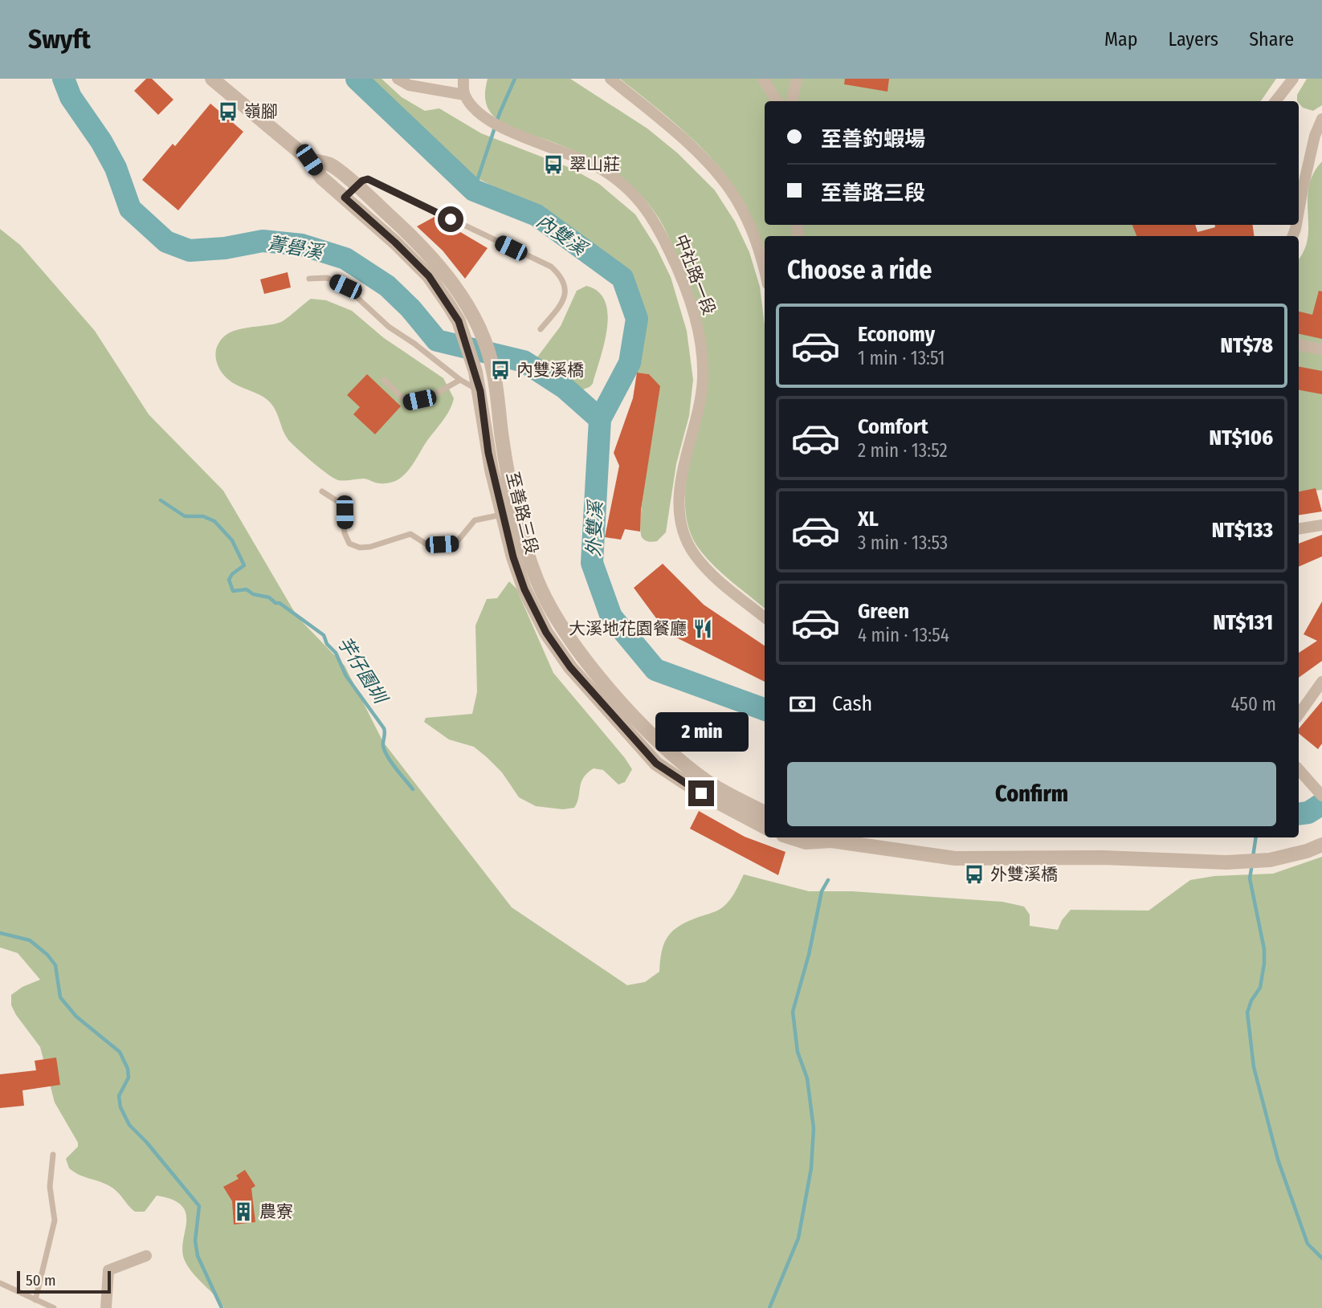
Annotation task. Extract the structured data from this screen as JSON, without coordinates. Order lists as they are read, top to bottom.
{
  "streets": {
    "street": ["中社路一段", "至善路三段"]
  },
  "water": [
    "內雙溪",
    "菁礐溪",
    "外雙溪",
    "芋仔園圳"
  ],
  "places": {
    "bus stop": [
      "嶺腳",
      "翠山莊",
      "內雙溪橋",
      "外雙溪橋"
    ],
    "restaurant": ["大溪地花園餐廳"],
    "building": ["農寮"]
  },
  "scale_bar": "50 m",
  "page": {
    "header": "Swyft",
    "nav": ["Map", "Layers", "Share"],
    "banner": ["至善釣蝦場", "至善路三段"],
    "heading": "Choose a ride",
    "list": [
      {
        "name": "Economy",
        "note": "1 min · 13:51",
        "value": "NT$78"
      },
      {
        "name": "Comfort",
        "note": "2 min · 13:52",
        "value": "NT$106"
      },
      {
        "name": "XL",
        "note": "3 min · 13:53",
        "value": "NT$133"
      },
      {
        "name": "Green",
        "note": "4 min · 13:54",
        "value": "NT$131"
      }
    ],
    "pay": ["Cash", "450 m"],
    "bubble": "2 min",
    "buttons": "Confirm",
    "scale": "50 m"
  }
}
